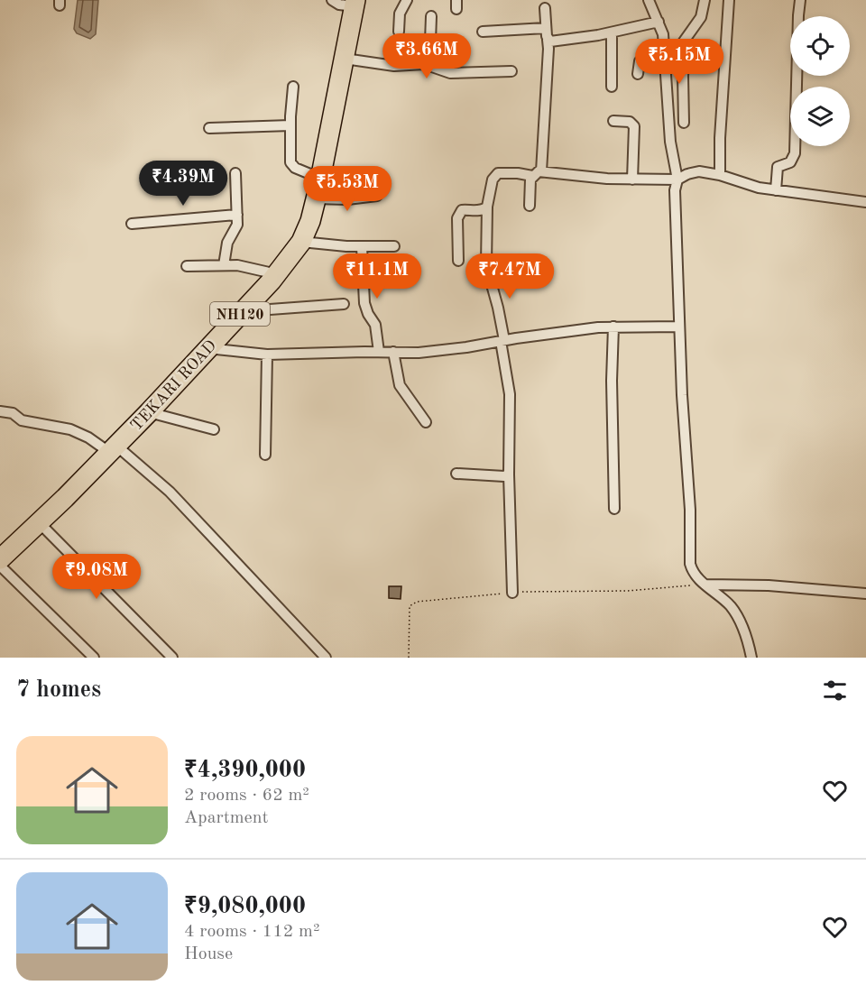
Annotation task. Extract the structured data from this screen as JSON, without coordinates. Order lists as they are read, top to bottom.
{
  "streets": {
    "highway": ["NH120", "TEKARI ROAD"]
  },
  "page": {
    "price": [
      "₹3.66M",
      "₹5.15M",
      "₹4.39M",
      "₹5.53M",
      "₹11.1M",
      "₹7.47M",
      "₹9.08M"
    ],
    "heading": "7 homes",
    "list": [
      {
        "name": "₹4,390,000",
        "note": "2 rooms · 62 m² · Apartment"
      },
      {
        "name": "₹9,080,000",
        "note": "4 rooms · 112 m² · House"
      }
    ]
  }
}
